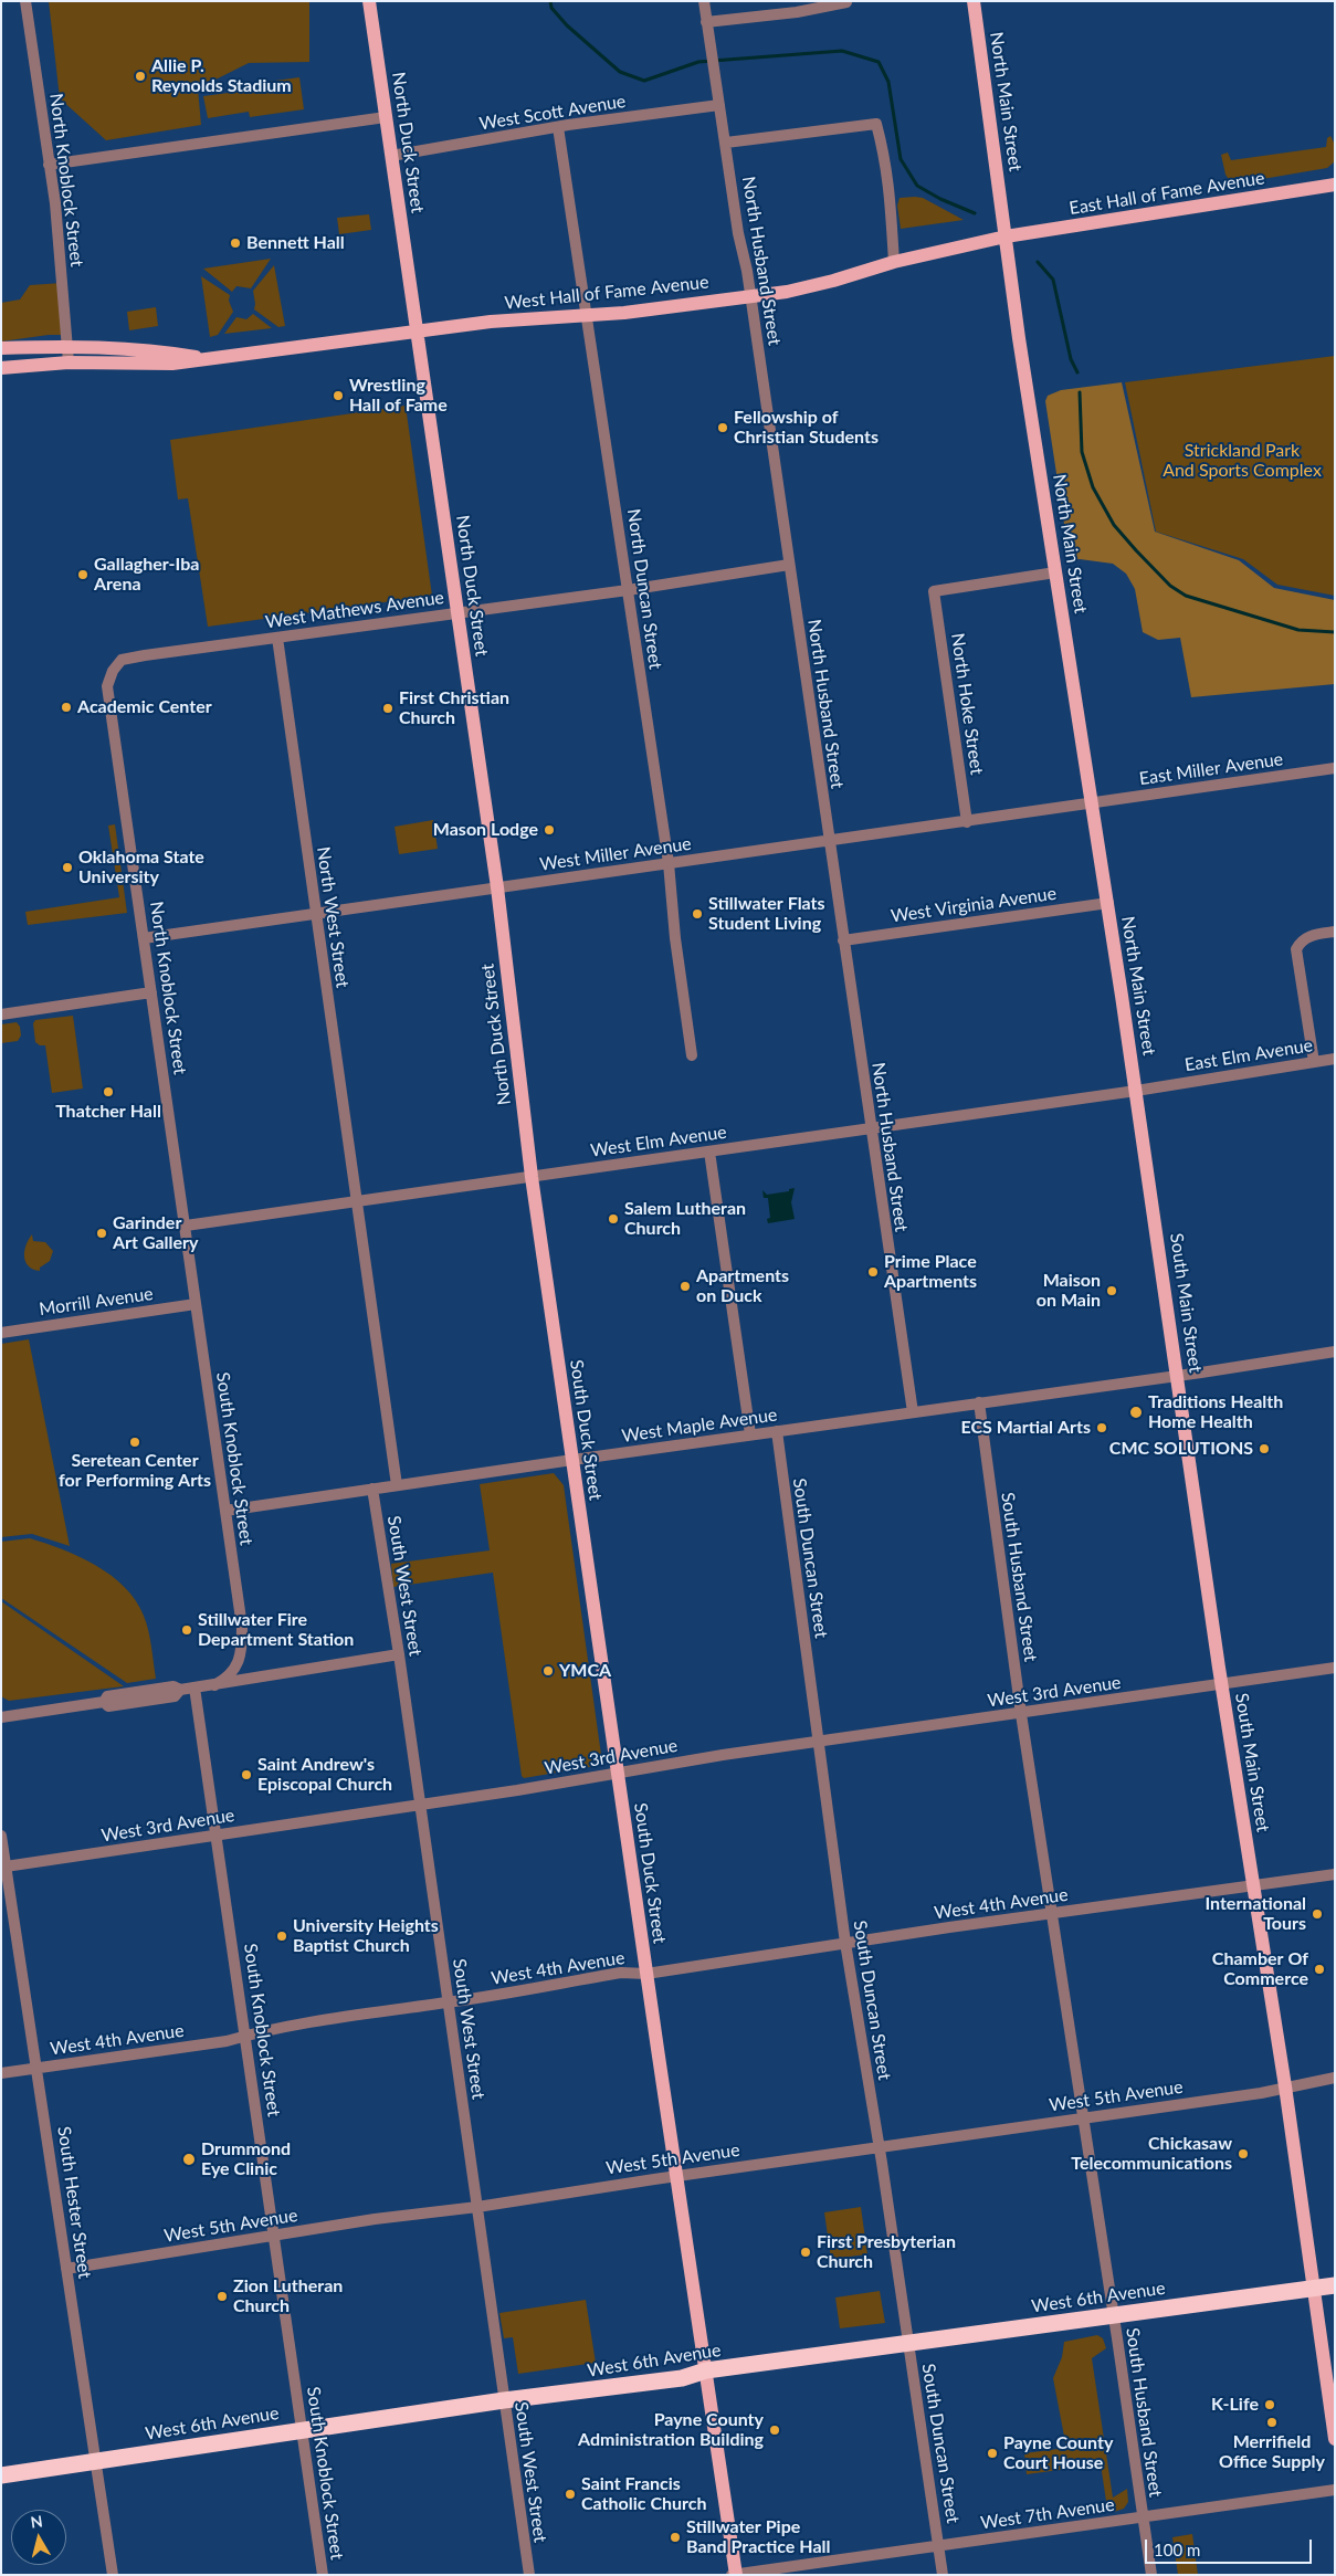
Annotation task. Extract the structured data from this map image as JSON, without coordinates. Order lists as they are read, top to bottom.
{
  "streets": {
    "highway": ["West 6th Avenue"],
    "main road": [
      "North Main Street",
      "North Duck Street",
      "East Hall of Fame Avenue",
      "West Hall of Fame Avenue",
      "South Main Street",
      "South Duck Street"
    ],
    "street": [
      "West Scott Avenue",
      "North Knoblock Street",
      "North Husband Street",
      "North Duncan Street",
      "West Mathews Avenue",
      "North Hoke Street",
      "East Miller Avenue",
      "West Miller Avenue",
      "West Virginia Avenue",
      "North West Street",
      "East Elm Avenue",
      "West Elm Avenue",
      "Morrill Avenue",
      "West Maple Avenue",
      "South Knoblock Street",
      "South Duncan Street",
      "South Husband Street",
      "South West Street",
      "West 3rd Avenue",
      "West 4th Avenue",
      "West 5th Avenue",
      "South Hester Street",
      "West 7th Avenue"
    ]
  },
  "crossings": [
    ["North Main Street", "East Hall of Fame Avenue"],
    ["North Main Street", "West Hall of Fame Avenue"],
    ["North Main Street", "North Hoke Street"],
    ["North Main Street", "East Miller Avenue"],
    ["North Main Street", "West Miller Avenue"],
    ["North Main Street", "West Virginia Avenue"],
    ["North Main Street", "East Elm Avenue"],
    ["North Main Street", "West Elm Avenue"],
    ["North Main Street", "South Main Street"],
    ["West Scott Avenue", "North Duck Street"],
    ["West Scott Avenue", "North Husband Street"],
    ["West Scott Avenue", "North Duncan Street"],
    ["North Duck Street", "West Hall of Fame Avenue"],
    ["North Duck Street", "West Mathews Avenue"],
    ["North Duck Street", "West Miller Avenue"],
    ["North Duck Street", "West Elm Avenue"],
    ["North Duck Street", "South Duck Street"],
    ["North Knoblock Street", "West Hall of Fame Avenue"],
    ["North Knoblock Street", "West Mathews Avenue"],
    ["North Knoblock Street", "West Miller Avenue"],
    ["North Knoblock Street", "West Elm Avenue"],
    ["North Knoblock Street", "South Knoblock Street"],
    ["East Hall of Fame Avenue", "West Hall of Fame Avenue"],
    ["North Husband Street", "West Hall of Fame Avenue"],
    ["North Husband Street", "West Mathews Avenue"],
    ["North Husband Street", "West Miller Avenue"],
    ["North Husband Street", "West Virginia Avenue"],
    ["North Husband Street", "West Elm Avenue"],
    ["North Husband Street", "West Maple Avenue"],
    ["West Hall of Fame Avenue", "North Duncan Street"],
    ["North Duncan Street", "West Mathews Avenue"],
    ["North Duncan Street", "West Miller Avenue"],
    ["West Mathews Avenue", "North West Street"],
    ["North Hoke Street", "West Miller Avenue"],
    ["East Miller Avenue", "West Miller Avenue"],
    ["West Miller Avenue", "North West Street"],
    ["North West Street", "West Elm Avenue"],
    ["East Elm Avenue", "West Elm Avenue"],
    ["East Elm Avenue", "South Main Street"],
    ["West Elm Avenue", "South Main Street"],
    ["West Elm Avenue", "South Duck Street"],
    ["West Elm Avenue", "South Knoblock Street"],
    ["Morrill Avenue", "South Knoblock Street"],
    ["South Main Street", "West Maple Avenue"],
    ["South Main Street", "West 3rd Avenue"],
    ["South Main Street", "West 4th Avenue"],
    ["South Main Street", "West 5th Avenue"],
    ["South Main Street", "West 6th Avenue"],
    ["West Maple Avenue", "South Duck Street"],
    ["West Maple Avenue", "South Knoblock Street"],
    ["West Maple Avenue", "South Duncan Street"],
    ["West Maple Avenue", "South Husband Street"],
    ["West Maple Avenue", "South West Street"],
    ["South Duck Street", "West 3rd Avenue"],
    ["South Duck Street", "West 4th Avenue"],
    ["South Duck Street", "West 5th Avenue"],
    ["South Duck Street", "West 6th Avenue"],
    ["South Duck Street", "West 7th Avenue"],
    ["South Knoblock Street", "West 3rd Avenue"],
    ["South Knoblock Street", "West 4th Avenue"],
    ["South Knoblock Street", "West 5th Avenue"],
    ["South Knoblock Street", "West 6th Avenue"],
    ["South Duncan Street", "West 3rd Avenue"],
    ["South Duncan Street", "West 4th Avenue"],
    ["South Duncan Street", "West 5th Avenue"],
    ["South Duncan Street", "West 6th Avenue"],
    ["South Duncan Street", "West 7th Avenue"],
    ["South Husband Street", "West 3rd Avenue"],
    ["South Husband Street", "West 4th Avenue"],
    ["South Husband Street", "West 5th Avenue"],
    ["South Husband Street", "West 6th Avenue"],
    ["South Husband Street", "West 7th Avenue"],
    ["South West Street", "West 3rd Avenue"],
    ["South West Street", "West 4th Avenue"],
    ["South West Street", "West 5th Avenue"],
    ["South West Street", "West 6th Avenue"],
    ["West 3rd Avenue", "South Hester Street"],
    ["West 4th Avenue", "South Hester Street"],
    ["West 5th Avenue", "South Hester Street"],
    ["South Hester Street", "West 6th Avenue"]
  ],
  "parks": ["Strickland Park And Sports Complex"],
  "places": [
    "Allie P. Reynolds Stadium",
    "Bennett Hall",
    "Wrestling Hall of Fame",
    "Fellowship of Christian Students",
    "Gallagher-Iba Arena",
    "Academic Center",
    "First Christian Church",
    "Mason Lodge",
    "Oklahoma State University",
    "Stillwater Flats Student Living",
    "Thatcher Hall",
    "Salem Lutheran Church",
    "Garinder Art Gallery",
    "Prime Place Apartments",
    "Apartments on Duck",
    "Maison on Main",
    "Traditions Health Home Health",
    "ECS Martial Arts",
    "Seretean Center for Performing Arts",
    "CMC SOLUTIONS",
    "Stillwater Fire Department Station",
    "YMCA",
    "Saint Andrew's Episcopal Church",
    "International Tours",
    "University Heights Baptist Church",
    "Chamber Of Commerce",
    "Chickasaw Telecommunications",
    "Drummond Eye Clinic",
    "First Presbyterian Church",
    "Zion Lutheran Church",
    "K-Life",
    "Merrifield Office Supply",
    "Payne County Administration Building",
    "Payne County Court House",
    "Saint Francis Catholic Church",
    "Stillwater Pipe Band Practice Hall"
  ],
  "scale_bar": "100 m",
  "north": "top"
}
